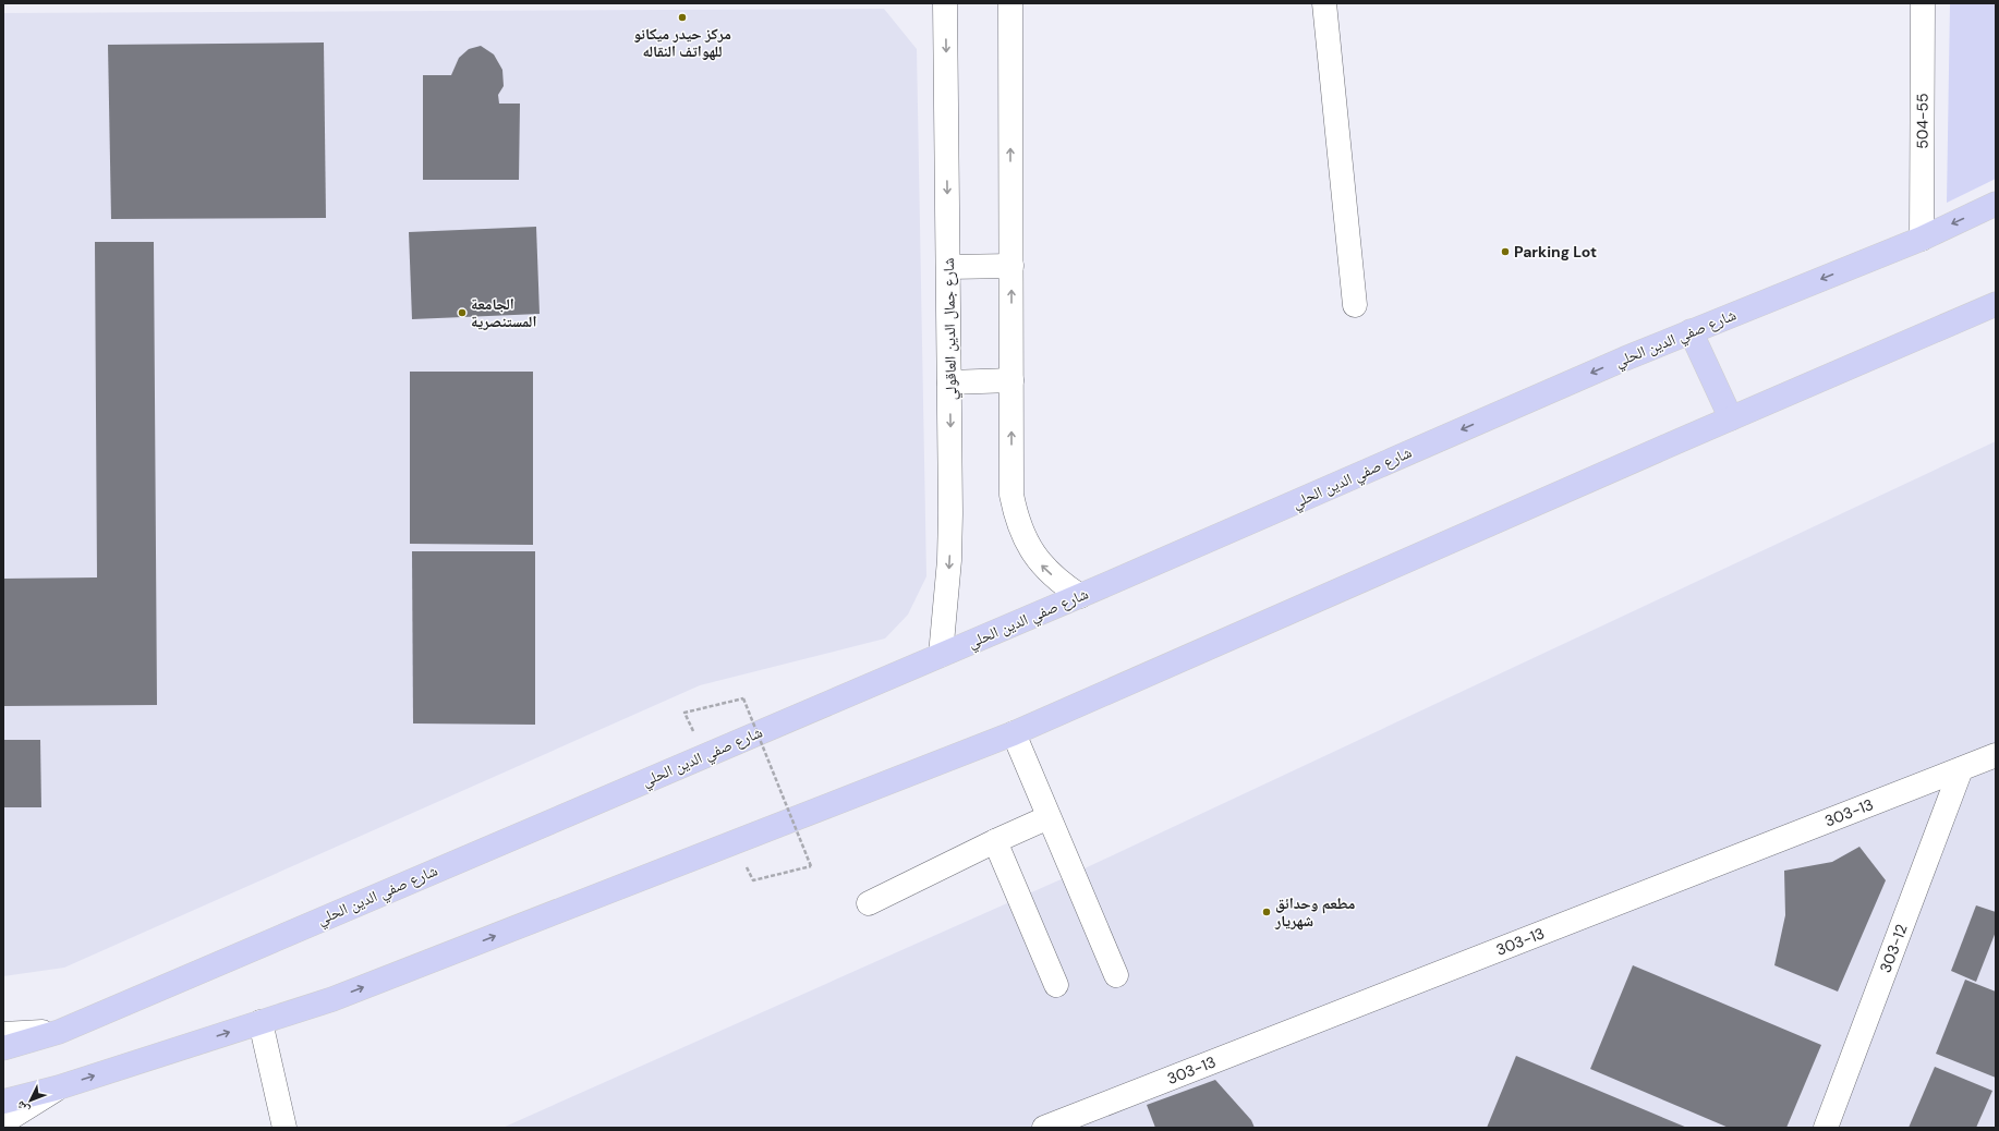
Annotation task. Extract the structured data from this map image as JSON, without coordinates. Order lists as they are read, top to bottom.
{
  "streets": {
    "main road": ["شارع صفي الدين الحلي"],
    "street": [
      "504-55",
      "شارع جمال الدين العاقولي",
      "303-13",
      "303-12"
    ]
  },
  "crossings": [
    ["504-55", "شارع صفي الدين الحلي"],
    ["شارع جمال الدين العاقولي", "شارع صفي الدين الحلي"],
    ["303-13", "303-12"]
  ],
  "places": [
    "مركز حيدر ميكانو للهواتف النقاله",
    "Parking Lot",
    "الجامعة المستنصرية",
    "مطعم وحدائق شهريار"
  ],
  "north": "bottom left"
}
